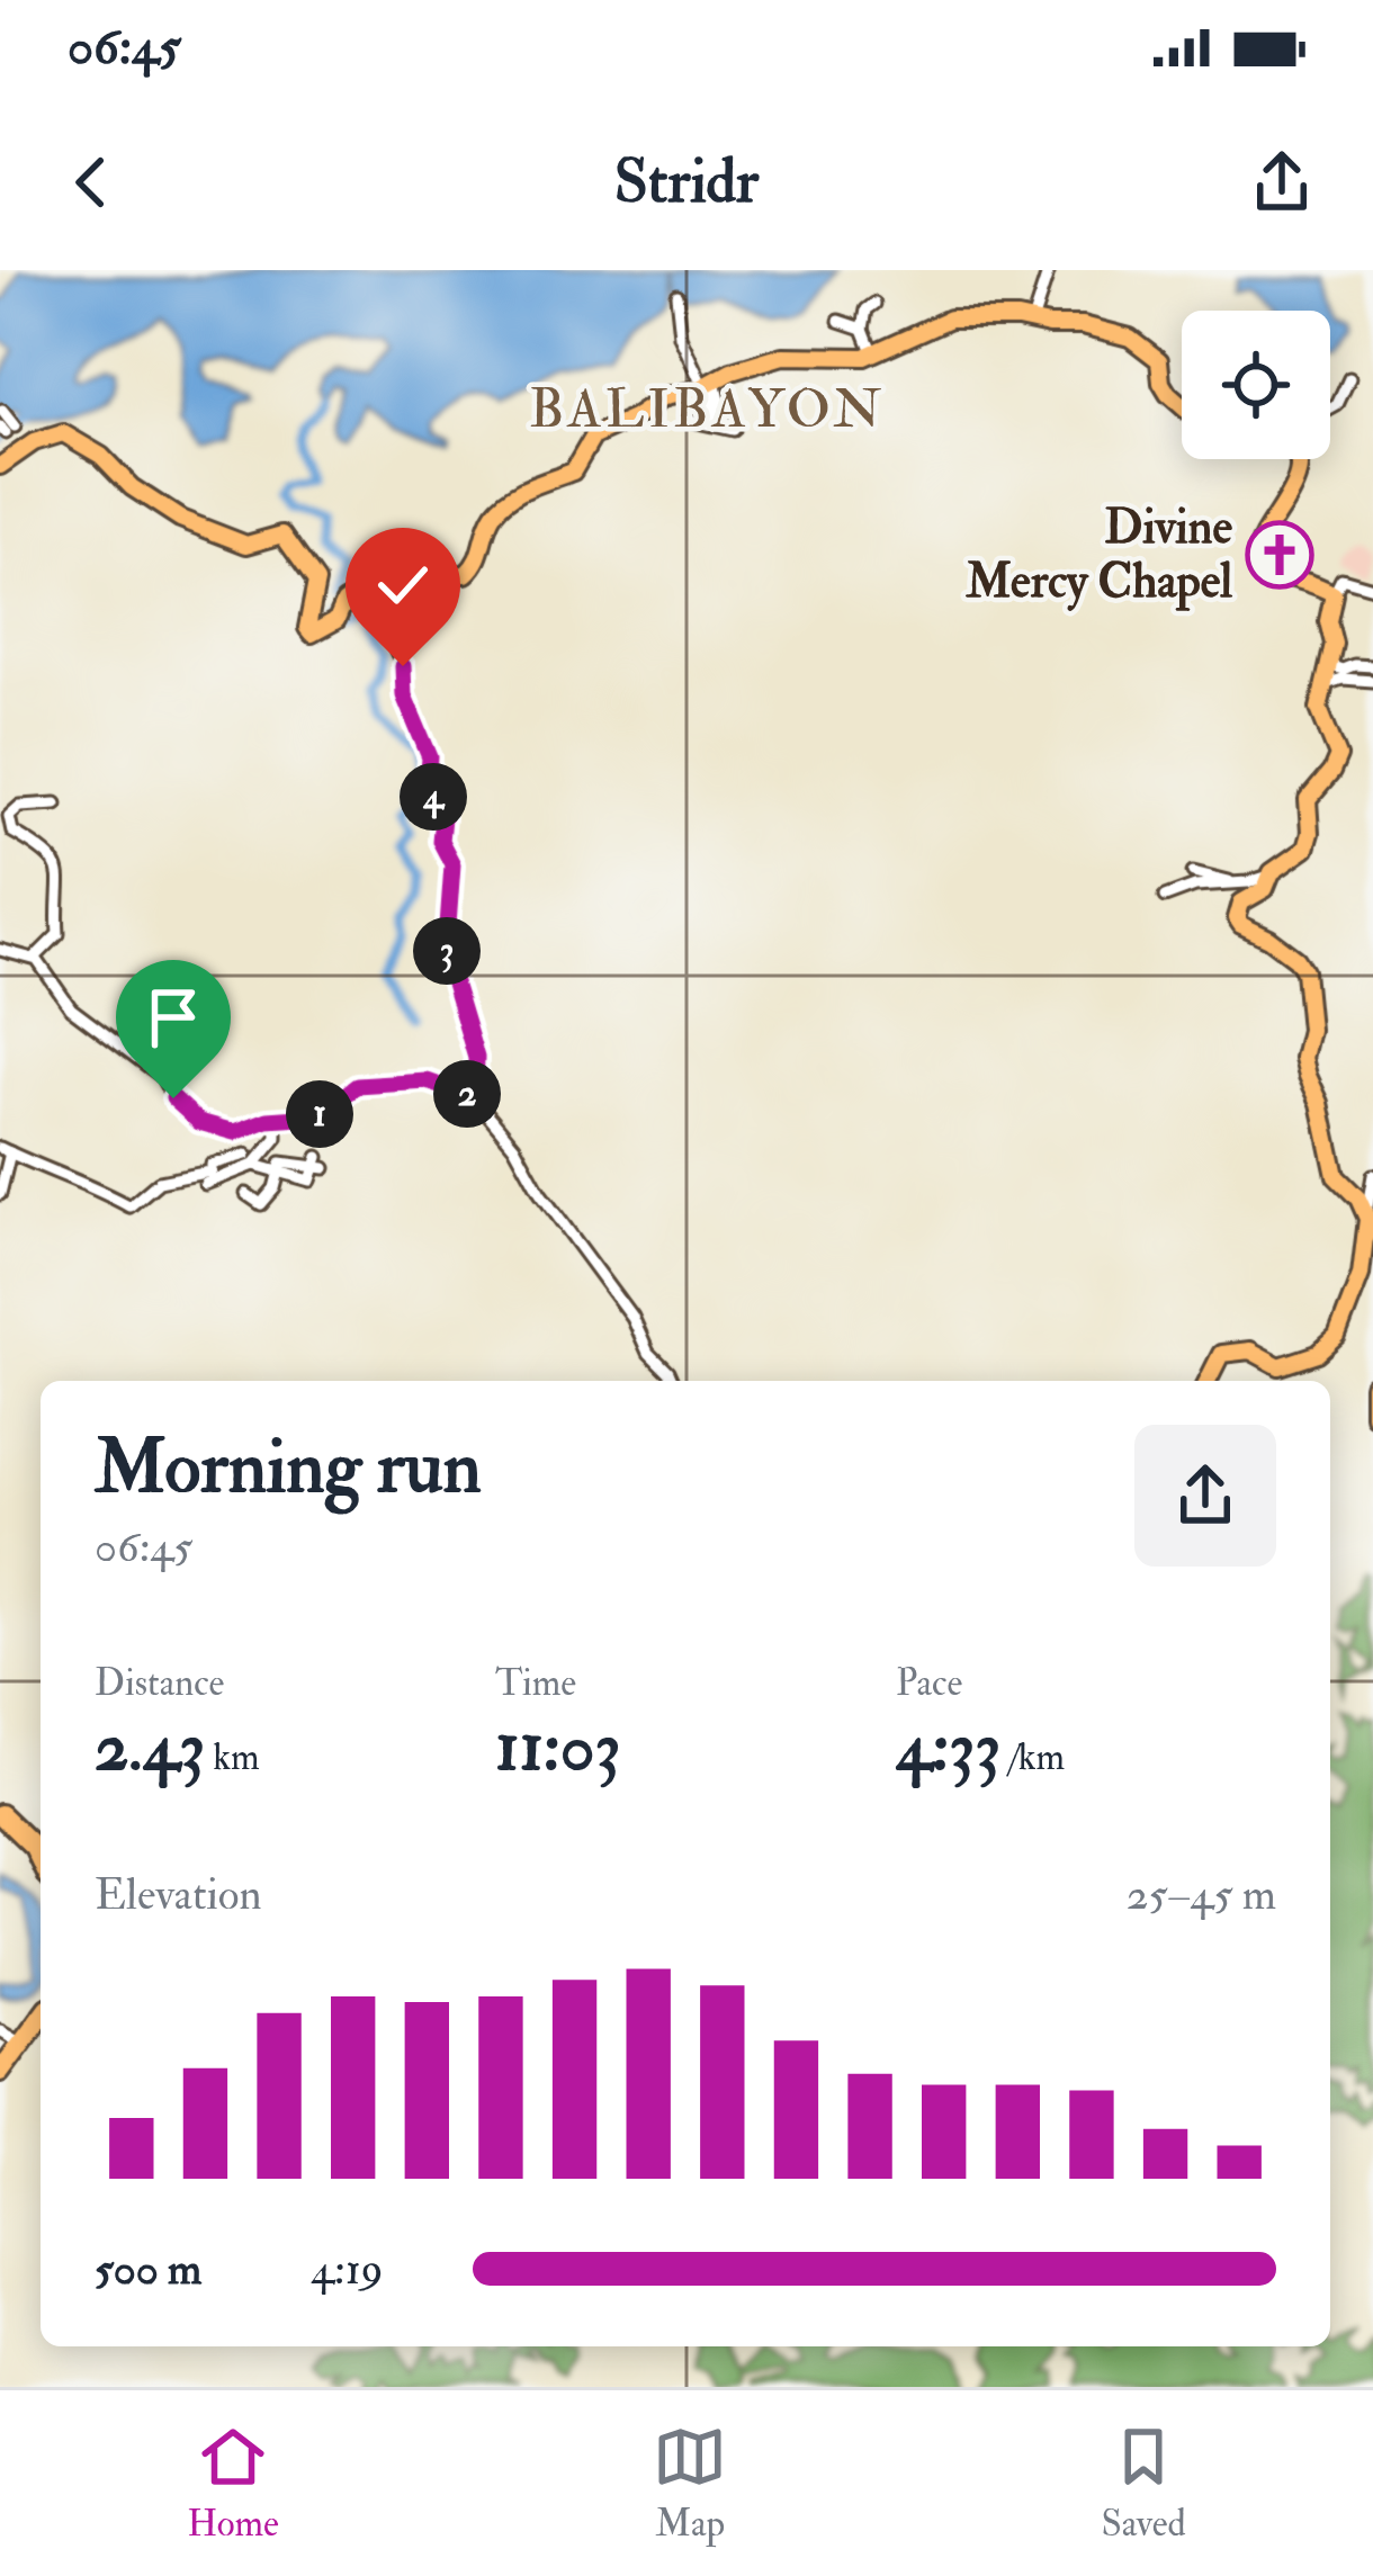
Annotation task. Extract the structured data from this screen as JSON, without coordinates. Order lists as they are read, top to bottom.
{
  "districts": ["BALIBAYON"],
  "places": {
    "church": ["Divine Mercy Chapel"]
  },
  "page": {
    "status": "06:45",
    "header": "Stridr",
    "pins": [
      "4",
      "3",
      "2",
      "1"
    ],
    "heading": ["Morning run", "06:45"],
    "stats": [
      ["Distance", "2.43 km"],
      ["Time", "11:03"],
      ["Pace", "4:33 /km"]
    ],
    "chart": ["Elevation", "25–45 m"],
    "list": [
      {
        "name": "500 m",
        "note": "4:19"
      }
    ],
    "tabs": ["Home", "Map", "Saved"]
  }
}
